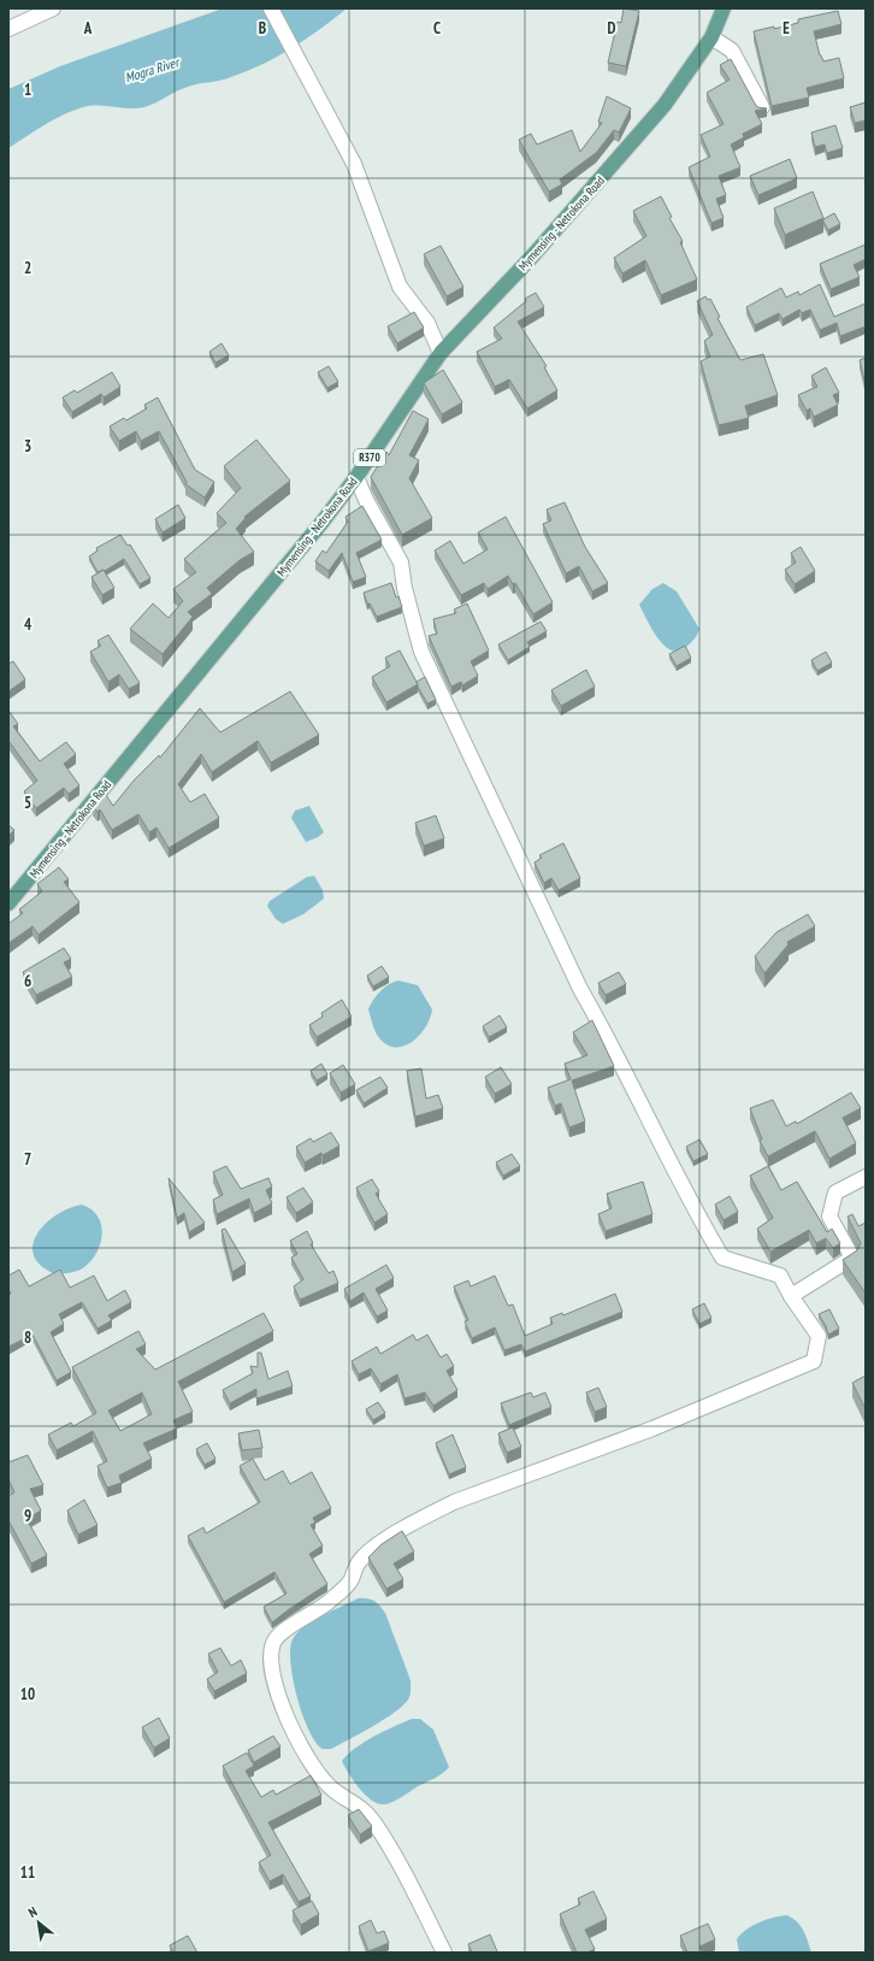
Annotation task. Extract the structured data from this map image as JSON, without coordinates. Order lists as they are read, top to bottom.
{
  "streets": {
    "main road": ["Mymensing - Netrokona Road", "R370"]
  },
  "water": ["Mogra River"],
  "north": "top left",
  "grid": {
    "columns": [
      "A",
      "B",
      "C",
      "D",
      "E"
    ],
    "rows": [
      "1",
      "2",
      "3",
      "4",
      "5",
      "6",
      "7",
      "8",
      "9",
      "10",
      "11"
    ]
  }
}
